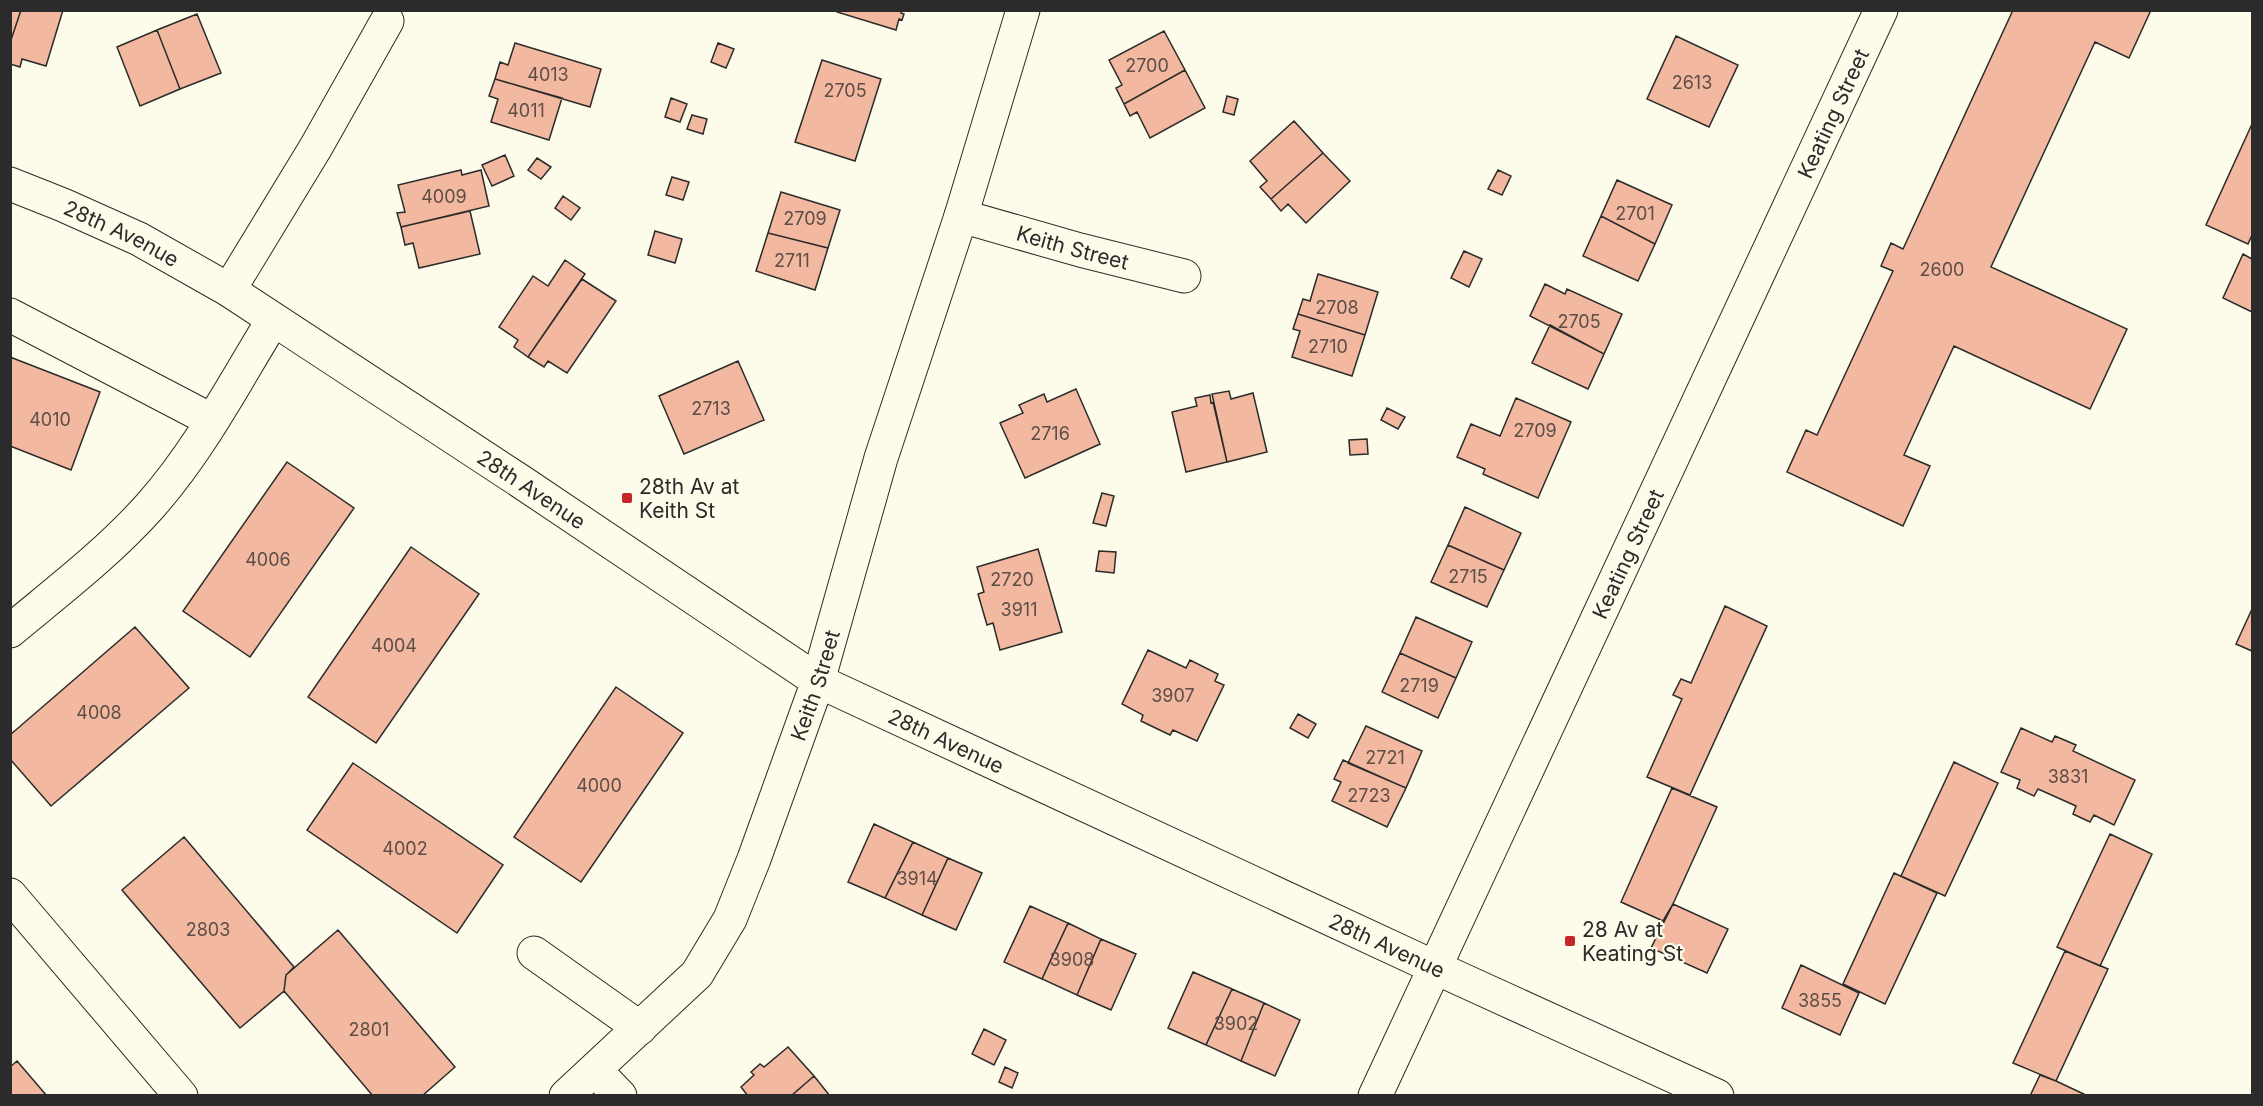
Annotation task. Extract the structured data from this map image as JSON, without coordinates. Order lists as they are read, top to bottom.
{
  "streets": {
    "street": ["Keating Street", "28th Avenue", "Keith Street"]
  },
  "crossings": [
    ["Keating Street", "28th Avenue"],
    ["28th Avenue", "Keith Street"]
  ],
  "places": {
    "transit": ["28th Av at Keith St", "28 Av at Keating St"]
  },
  "house_numbers": [
    "2700",
    "4013",
    "2613",
    "2705",
    "4011",
    "4009",
    "2701",
    "2709",
    "2711",
    "2600",
    "2708",
    "2705",
    "2710",
    "2713",
    "4010",
    "2709",
    "2716",
    "4006",
    "2715",
    "2720",
    "3911",
    "4004",
    "2719",
    "3907",
    "4008",
    "2721",
    "3831",
    "4000",
    "2723",
    "4002",
    "3914",
    "2803",
    "3908",
    "3855",
    "3902",
    "2801"
  ]
}
